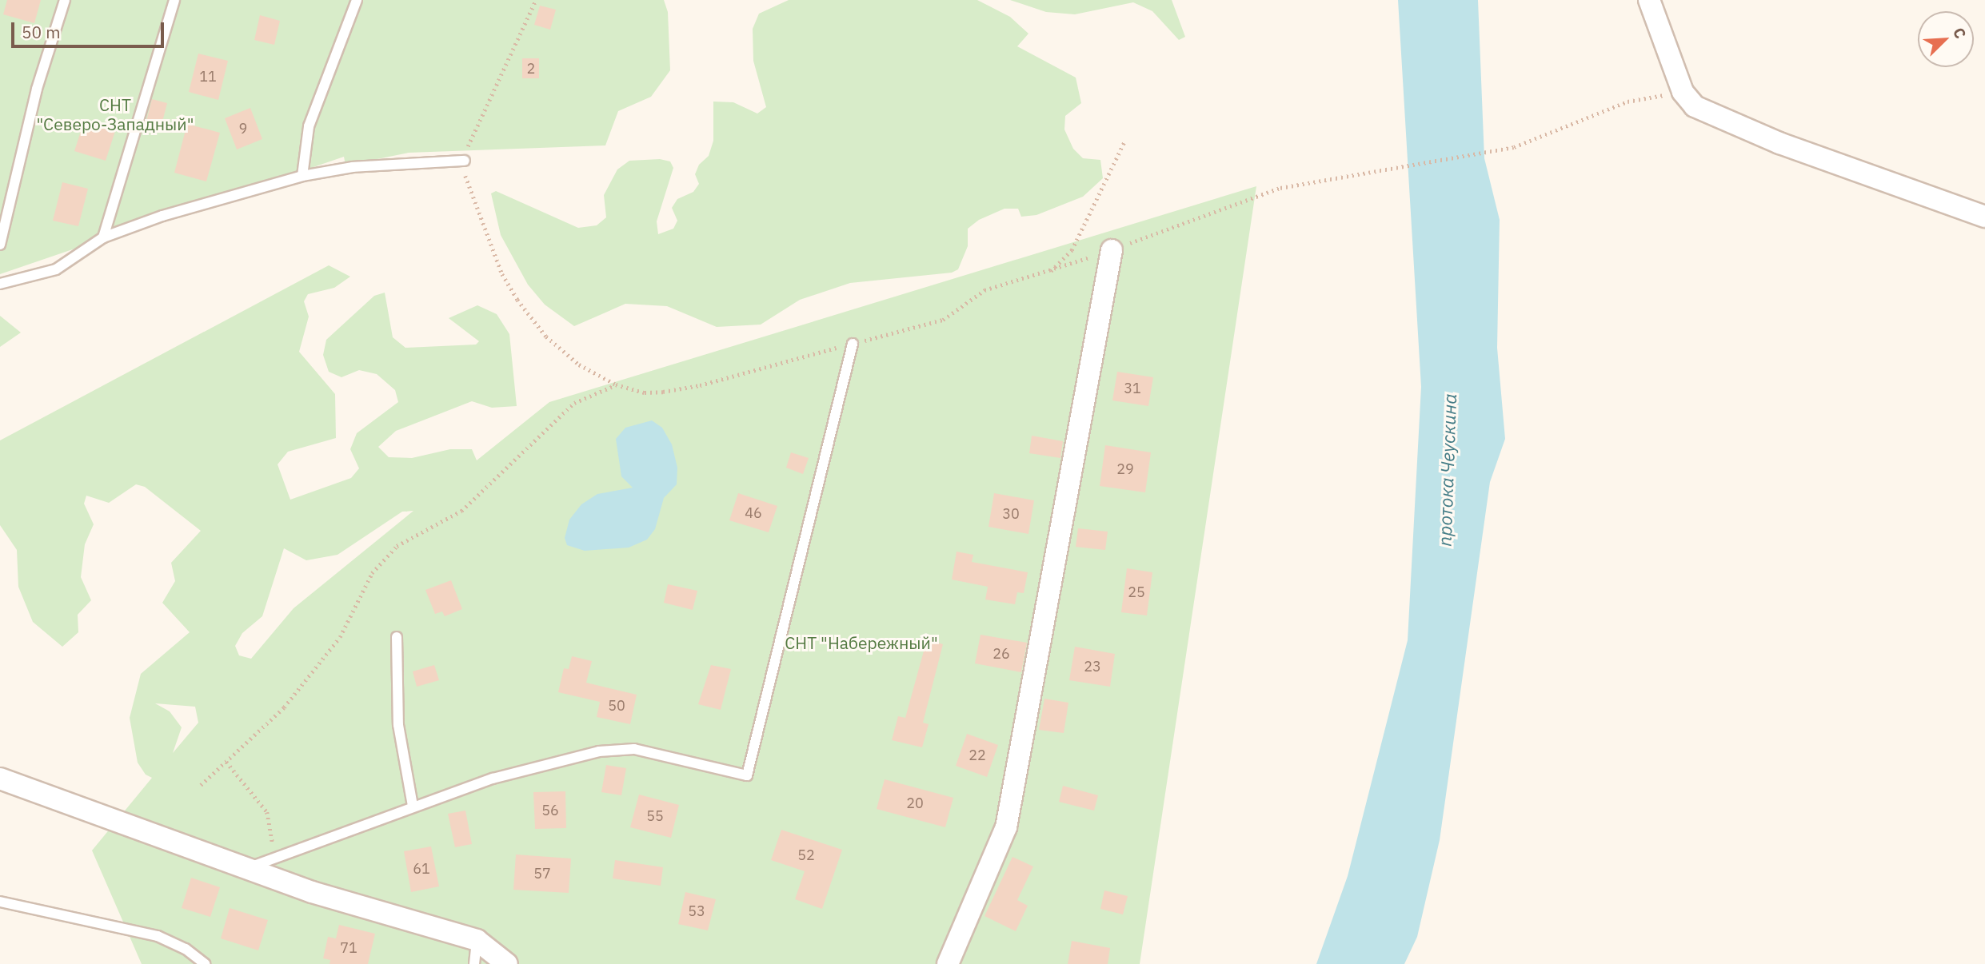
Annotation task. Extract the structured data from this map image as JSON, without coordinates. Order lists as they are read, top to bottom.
{
  "water": ["протока Чеускина"],
  "parks": ["СНТ \"Северо-Западный\"", "СНТ \"Набережный\""],
  "house_numbers": [
    "2",
    "11",
    "9",
    "31",
    "29",
    "46",
    "30",
    "25",
    "26",
    "23",
    "50",
    "22",
    "20",
    "56",
    "55",
    "52",
    "61",
    "57",
    "53",
    "71"
  ],
  "scale_bar": "50 m",
  "north": "top right"
}
